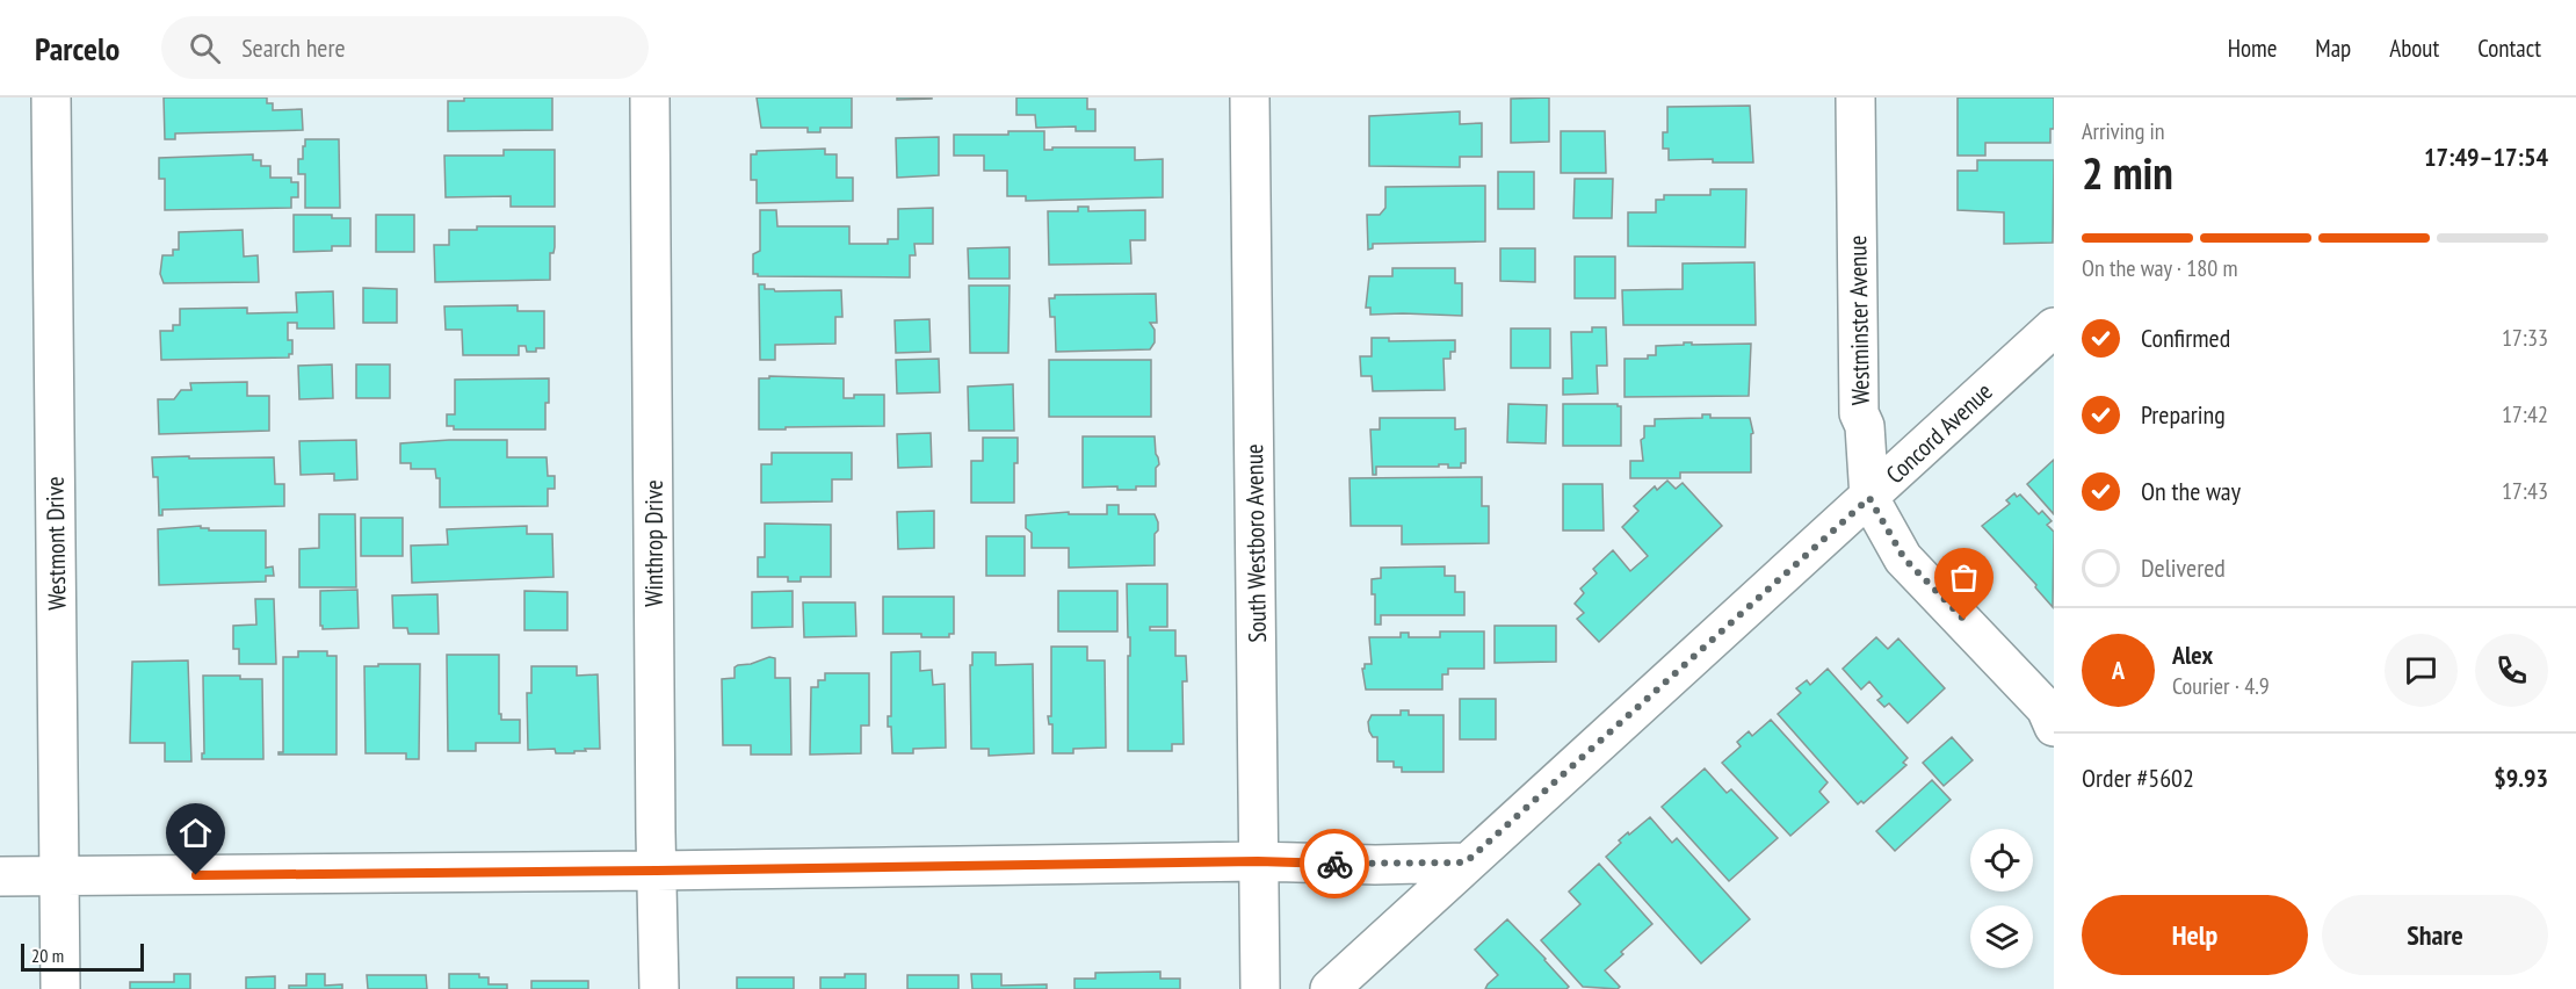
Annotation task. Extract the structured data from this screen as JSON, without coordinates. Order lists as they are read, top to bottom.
{
  "streets": {
    "street": [
      "Westminster Avenue",
      "Concord Avenue",
      "Westmont Drive",
      "Winthrop Drive",
      "South Westboro Avenue"
    ]
  },
  "crossings": [
    ["Westminster Avenue", "Concord Avenue"]
  ],
  "scale_bar": "20 m",
  "page": {
    "header": "Parcelo",
    "search": "Search here",
    "nav": [
      "Home",
      "Map",
      "About",
      "Contact"
    ],
    "heading": ["2 min", "Arriving in", "17:49–17:54"],
    "panel": [
      "Alex",
      "Courier · 4.9",
      "Order #5602",
      "$9.93"
    ],
    "bar": "On the way · 180 m",
    "list": [
      ["Confirmed", "17:33"],
      ["Preparing", "17:42"],
      ["On the way", "17:43"],
      "Delivered"
    ],
    "round": "A",
    "buttons": ["Help", "Share"],
    "scale": "20 m"
  }
}
